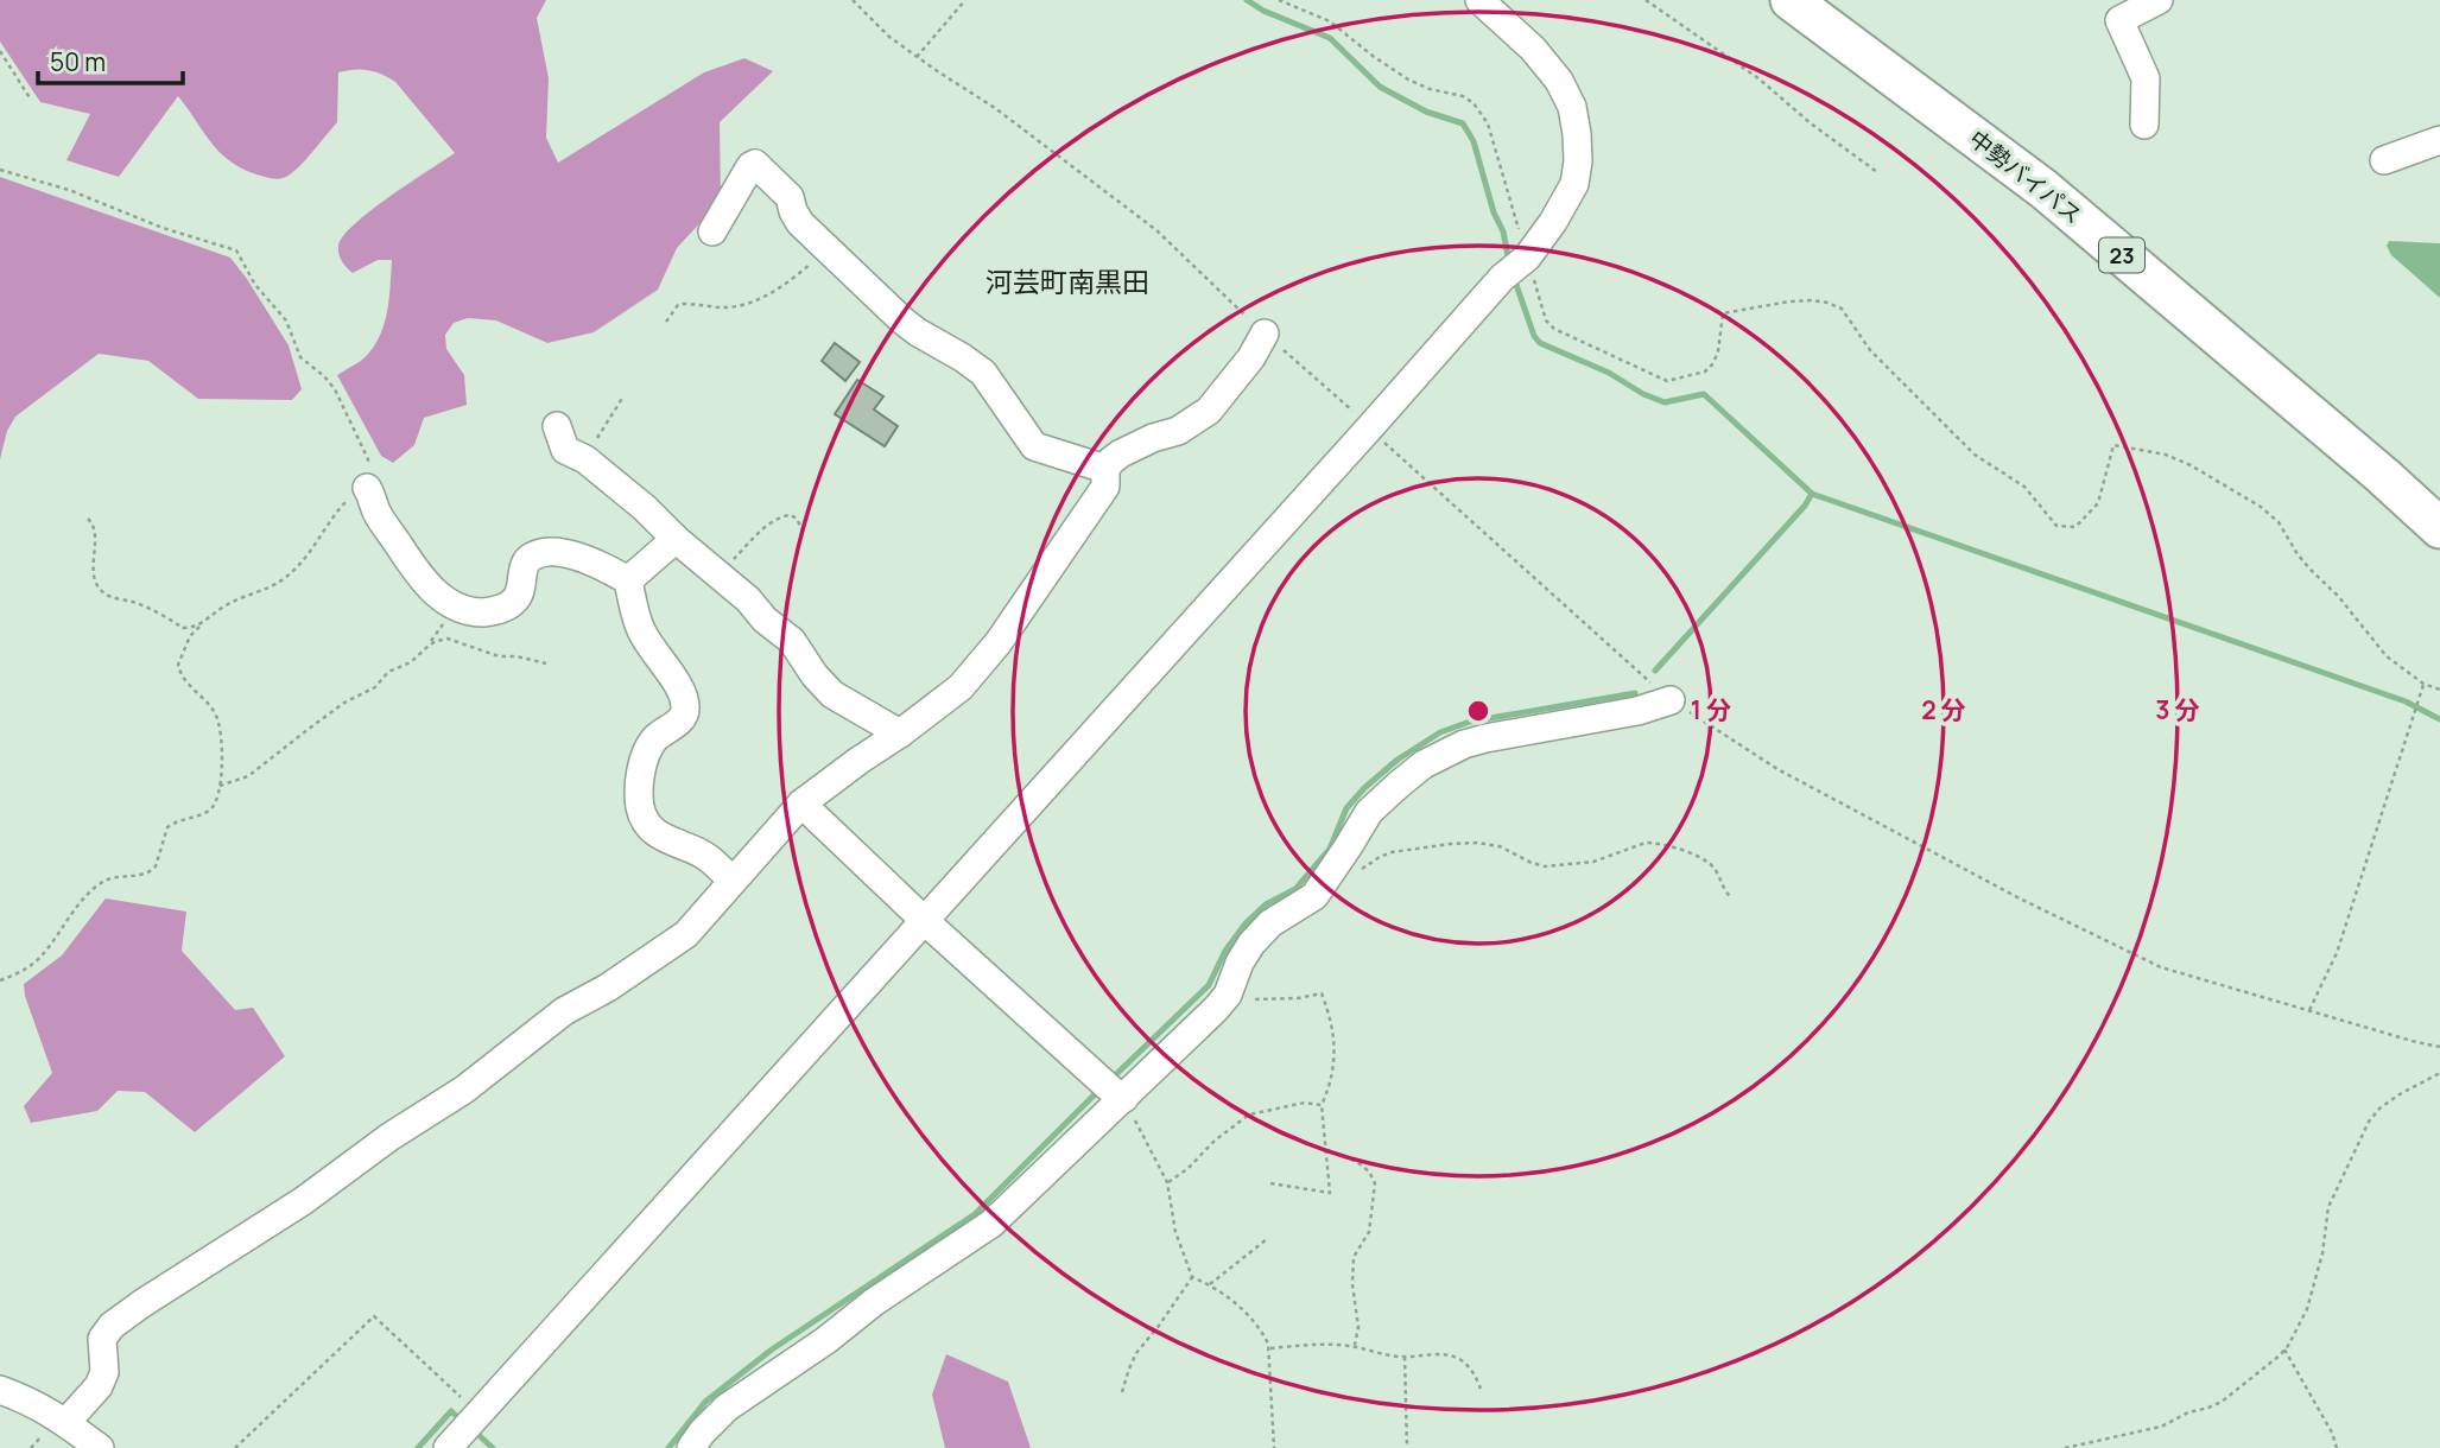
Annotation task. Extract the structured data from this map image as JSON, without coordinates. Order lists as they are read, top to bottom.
{
  "streets": {
    "highway": ["中勢バイパス", "23"]
  },
  "districts": ["河芸町南黒田"],
  "scale_bar": "50 m",
  "rings": ["1 分", "2 分", "3 分"]
}
